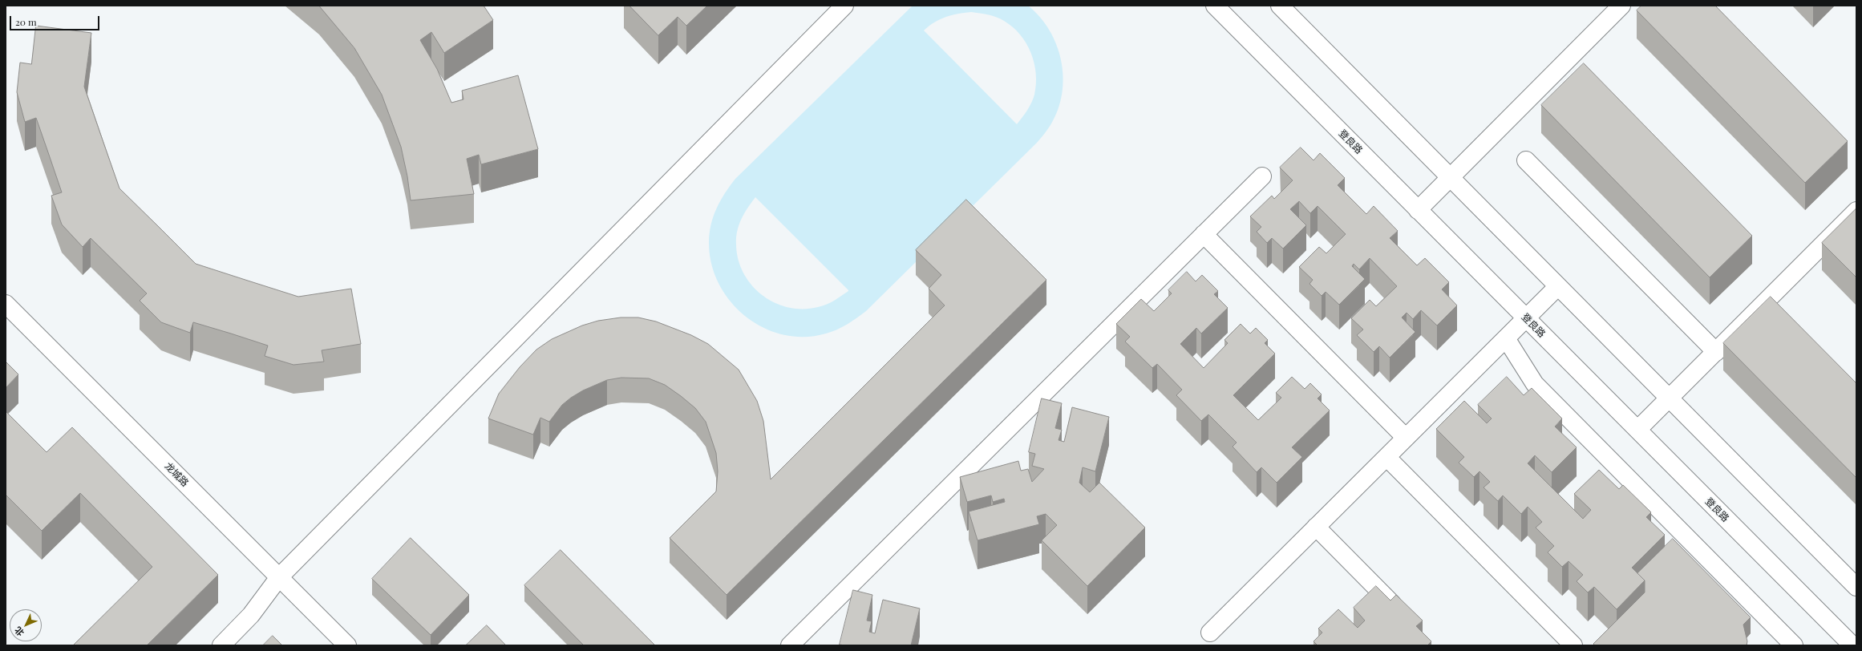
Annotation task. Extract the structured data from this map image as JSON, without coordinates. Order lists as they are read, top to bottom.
{
  "streets": {
    "street": ["登良路", "龙城路"]
  },
  "scale_bar": "20 m",
  "north": "bottom left"
}
